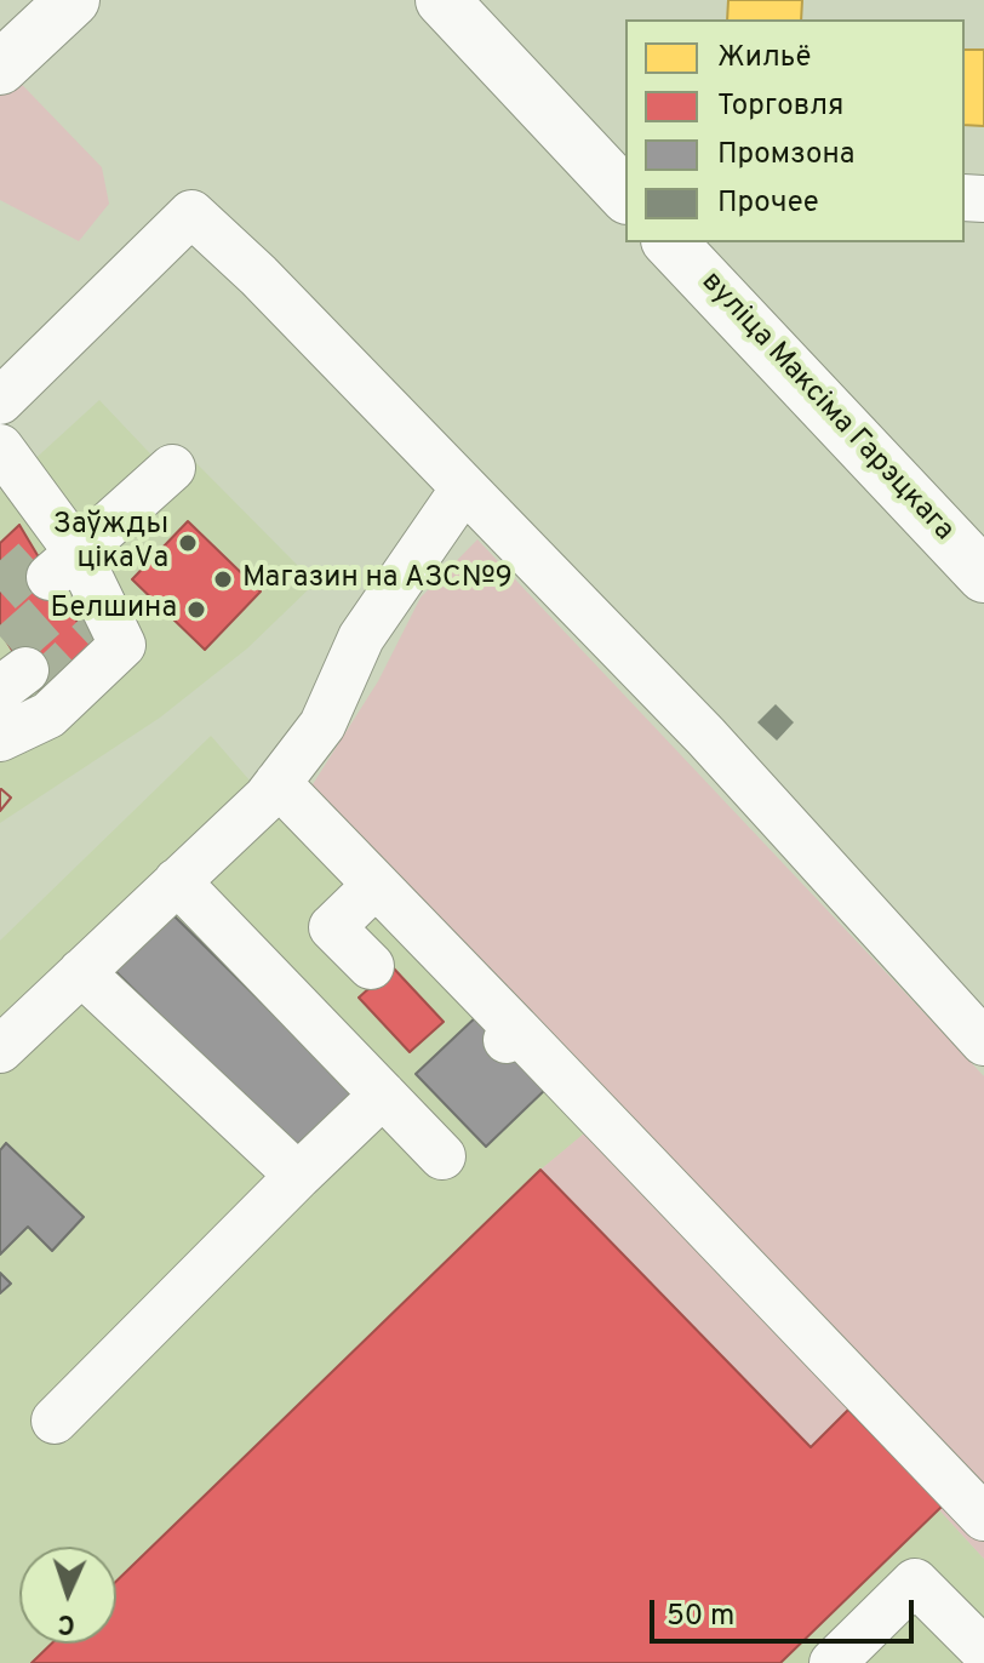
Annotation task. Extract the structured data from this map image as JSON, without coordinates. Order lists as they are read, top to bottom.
{
  "streets": {
    "main road": ["вуліца Максіма Гарэцкага"]
  },
  "places": ["Заўжды цікаVа", "Магазин на АЗС№9", "Белшина"],
  "legend": [
    "Жильё",
    "Торговля",
    "Промзона",
    "Прочее"
  ],
  "scale_bar": "50 m",
  "north": "bottom"
}
